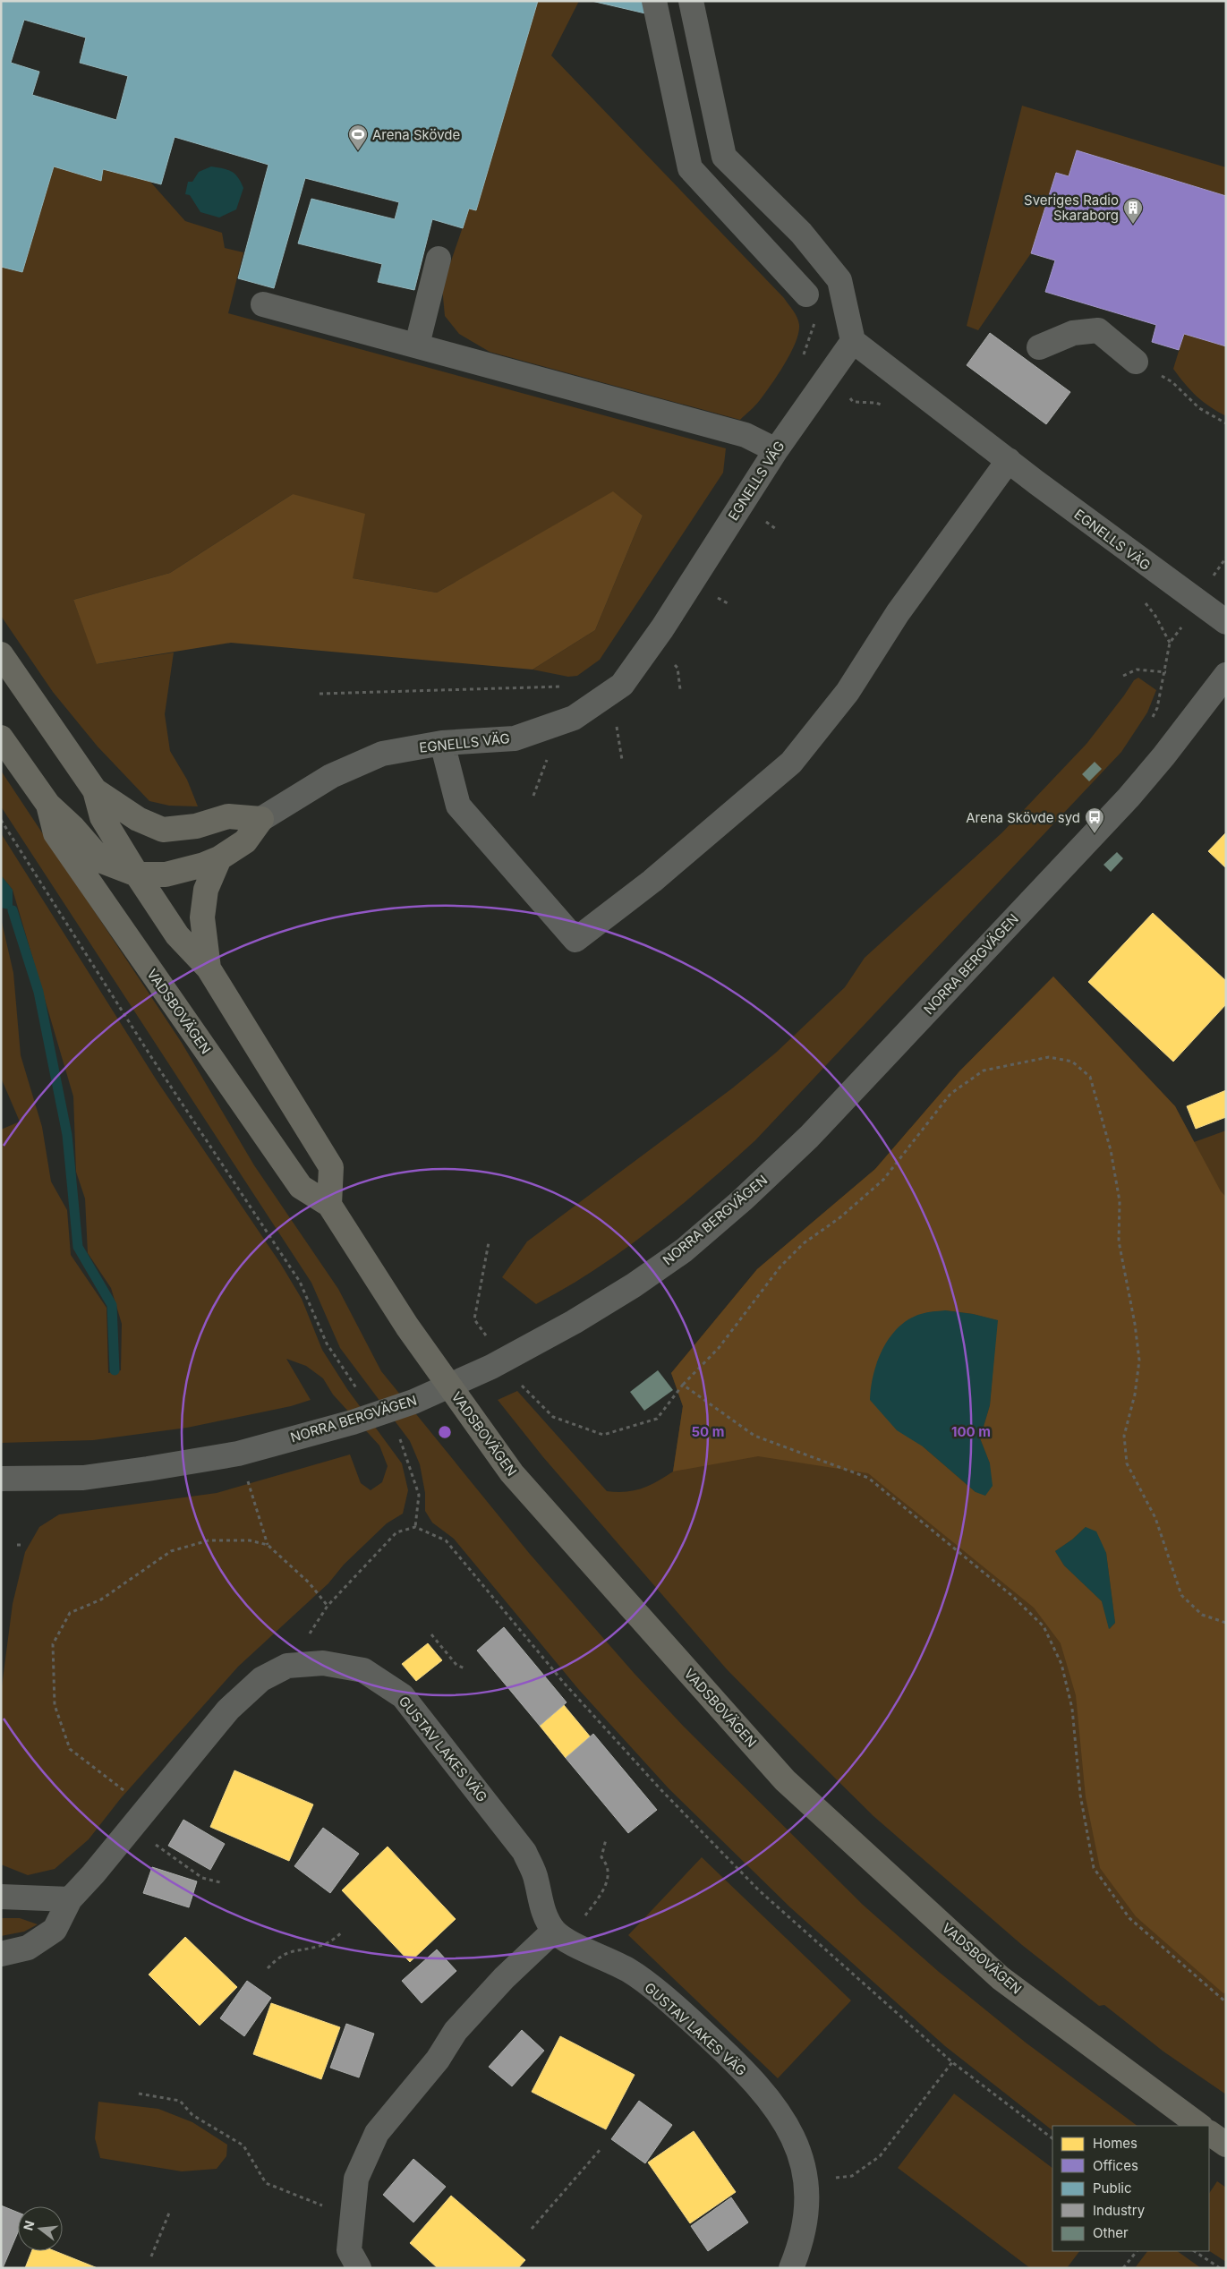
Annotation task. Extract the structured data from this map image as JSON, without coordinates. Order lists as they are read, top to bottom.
{
  "streets": {
    "main road": ["VADSBOVÄGEN"],
    "street": ["EGNELLS VÄG", "NORRA BERGVÄGEN", "GUSTAV LAKES VÄG"]
  },
  "crossings": [
    ["EGNELLS VÄG", "VADSBOVÄGEN"]
  ],
  "places": {
    "sports": ["Arena Skövde"],
    "building": ["Sveriges Radio Skaraborg"],
    "bus stop": ["Arena Skövde syd"]
  },
  "legend": [
    "Homes",
    "Offices",
    "Public",
    "Industry",
    "Other"
  ],
  "north": "left",
  "rings": ["50 m", "100 m"]
}
